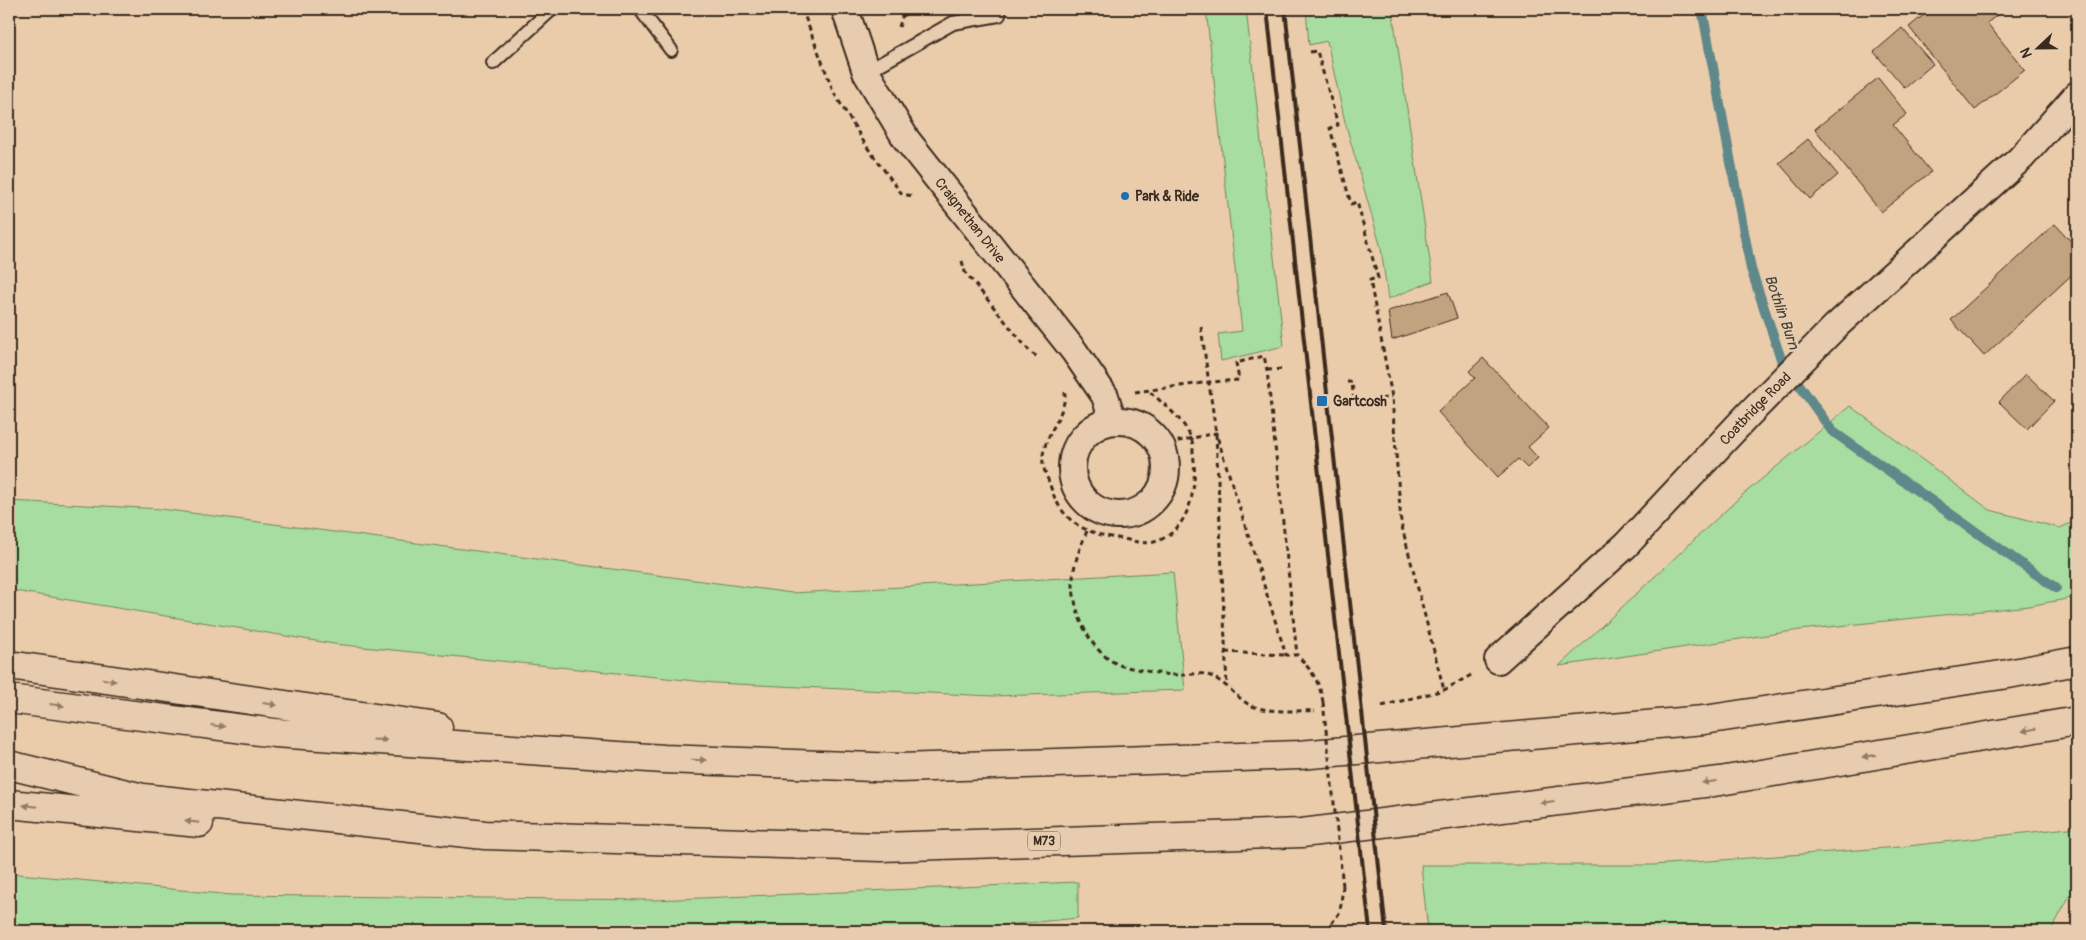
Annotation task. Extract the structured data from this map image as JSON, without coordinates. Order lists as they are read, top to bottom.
{
  "streets": {
    "highway": ["M73"],
    "street": ["Craignethan Drive", "Coatbridge Road"]
  },
  "water": ["Bothlin Burn"],
  "places": {
    "other": ["Park & Ride"],
    "transit": ["Gartcosh"]
  },
  "north": "left"
}
